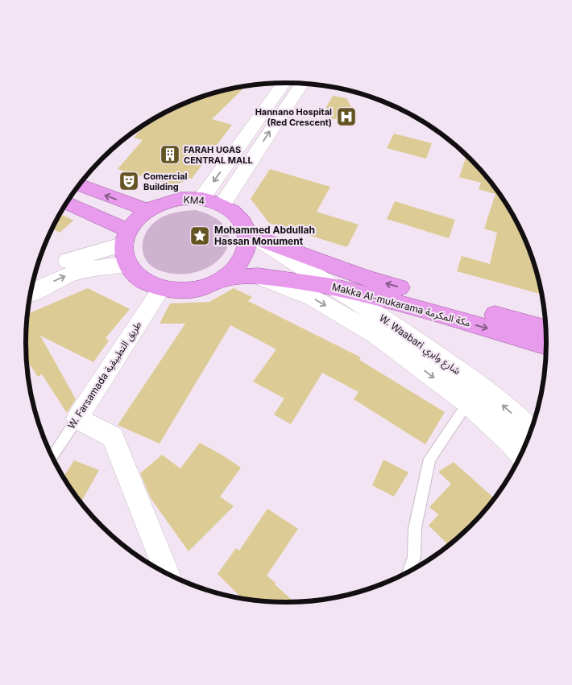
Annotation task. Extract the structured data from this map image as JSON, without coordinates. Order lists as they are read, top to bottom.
{
  "streets": {
    "highway": ["KM4", "Makka Al-mukarama مكة المكرمة"],
    "main road": ["W. Waabari شارع وابري"],
    "street": ["W. Farsamada طريق التطبيقية"]
  },
  "crossings": [
    ["KM4", "Makka Al-mukarama مكة المكرمة"],
    ["KM4", "W. Waabari شارع وابري"],
    ["KM4", "W. Farsamada طريق التطبيقية"],
    ["Makka Al-mukarama مكة المكرمة", "W. Waabari شارع وابري"],
    ["Makka Al-mukarama مكة المكرمة", "W. Farsamada طريق التطبيقية"],
    ["W. Waabari شارع وابري", "W. Farsamada طريق التطبيقية"]
  ],
  "places": {
    "hospital": ["Hannano Hospital (Red Crescent)"],
    "building": ["FARAH UGAS CENTRAL MALL"],
    "theatre": ["Comercial Building"],
    "place": ["Mohammed Abdullah Hassan Monument"]
  }
}
